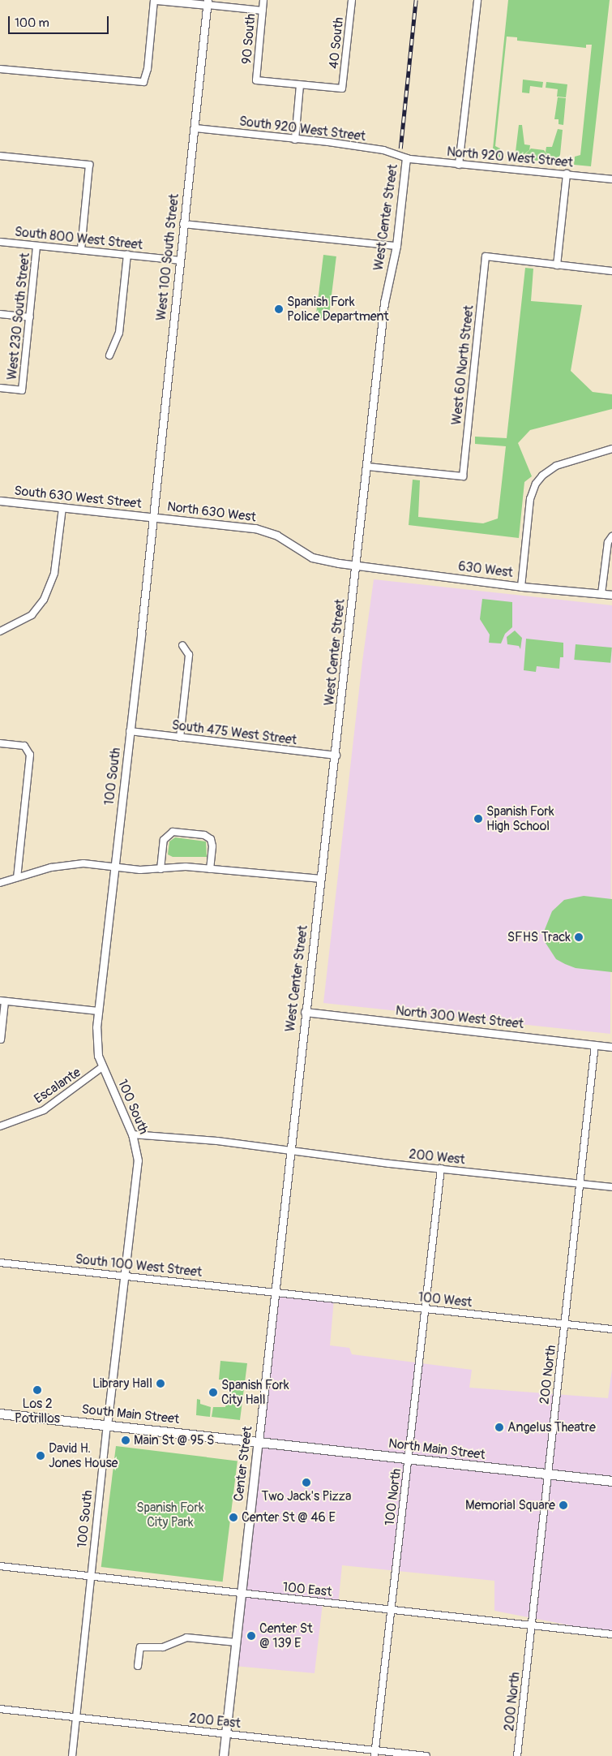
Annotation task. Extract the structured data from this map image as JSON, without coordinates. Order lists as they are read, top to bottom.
{
  "streets": {
    "main road": ["South Main Street", "North Main Street", "Center Street"],
    "street": [
      "90 South",
      "40 South",
      "South 920 West Street",
      "North 920 West Street",
      "West Center Street",
      "South 800 West Street",
      "West 100 South Street",
      "West 230 South Street",
      "West 60 North Street",
      "South 630 West Street",
      "North 630 West",
      "630 West",
      "South 475 West Street",
      "100 South",
      "North 300 West Street",
      "Escalante",
      "200 West",
      "South 100 West Street",
      "100 West",
      "200 North",
      "100 North",
      "100 East",
      "200 East"
    ]
  },
  "crossings": [
    ["90 South", "40 South"],
    ["South 920 West Street", "North 920 West Street"],
    ["South 920 West Street", "West Center Street"],
    ["South 920 West Street", "West 100 South Street"],
    ["North 920 West Street", "West Center Street"],
    ["West Center Street", "West 60 North Street"],
    ["West Center Street", "North 630 West"],
    ["West Center Street", "630 West"],
    ["West Center Street", "South 475 West Street"],
    ["West Center Street", "North 300 West Street"],
    ["West Center Street", "200 West"],
    ["West Center Street", "Center Street"],
    ["South 800 West Street", "West 100 South Street"],
    ["South 800 West Street", "West 230 South Street"],
    ["West 100 South Street", "South 630 West Street"],
    ["West 100 South Street", "North 630 West"],
    ["West 100 South Street", "100 South"],
    ["South 630 West Street", "North 630 West"],
    ["South 630 West Street", "100 South"],
    ["North 630 West", "630 West"],
    ["North 630 West", "100 South"],
    ["South 475 West Street", "100 South"],
    ["100 South", "Escalante"],
    ["100 South", "200 West"],
    ["100 South", "South 100 West Street"],
    ["100 South", "South Main Street"],
    ["100 South", "100 East"],
    ["100 South", "200 East"],
    ["North 300 West Street", "200 North"],
    ["200 West", "200 North"],
    ["200 West", "Center Street"],
    ["200 West", "100 North"],
    ["South 100 West Street", "100 West"],
    ["South 100 West Street", "Center Street"],
    ["100 West", "200 North"],
    ["100 West", "Center Street"],
    ["100 West", "100 North"],
    ["200 North", "North Main Street"],
    ["200 North", "100 East"],
    ["South Main Street", "North Main Street"],
    ["South Main Street", "Center Street"],
    ["North Main Street", "Center Street"],
    ["North Main Street", "100 North"],
    ["Center Street", "100 East"],
    ["Center Street", "200 East"],
    ["100 North", "100 East"],
    ["100 North", "200 East"]
  ],
  "parks": ["Spanish Fork City Park"],
  "places": [
    "Spanish Fork Police Department",
    "Spanish Fork High School",
    "SFHS Track",
    "Library Hall",
    "Los 2 Potrillos",
    "Spanish Fork City Hall",
    "Angelus Theatre",
    "Main St @ 95 S",
    "David H. Jones House",
    "Two Jack's Pizza",
    "Memorial Square",
    "Center St @ 46 E",
    "Center St @ 139 E"
  ],
  "scale_bar": "100 m"
}
